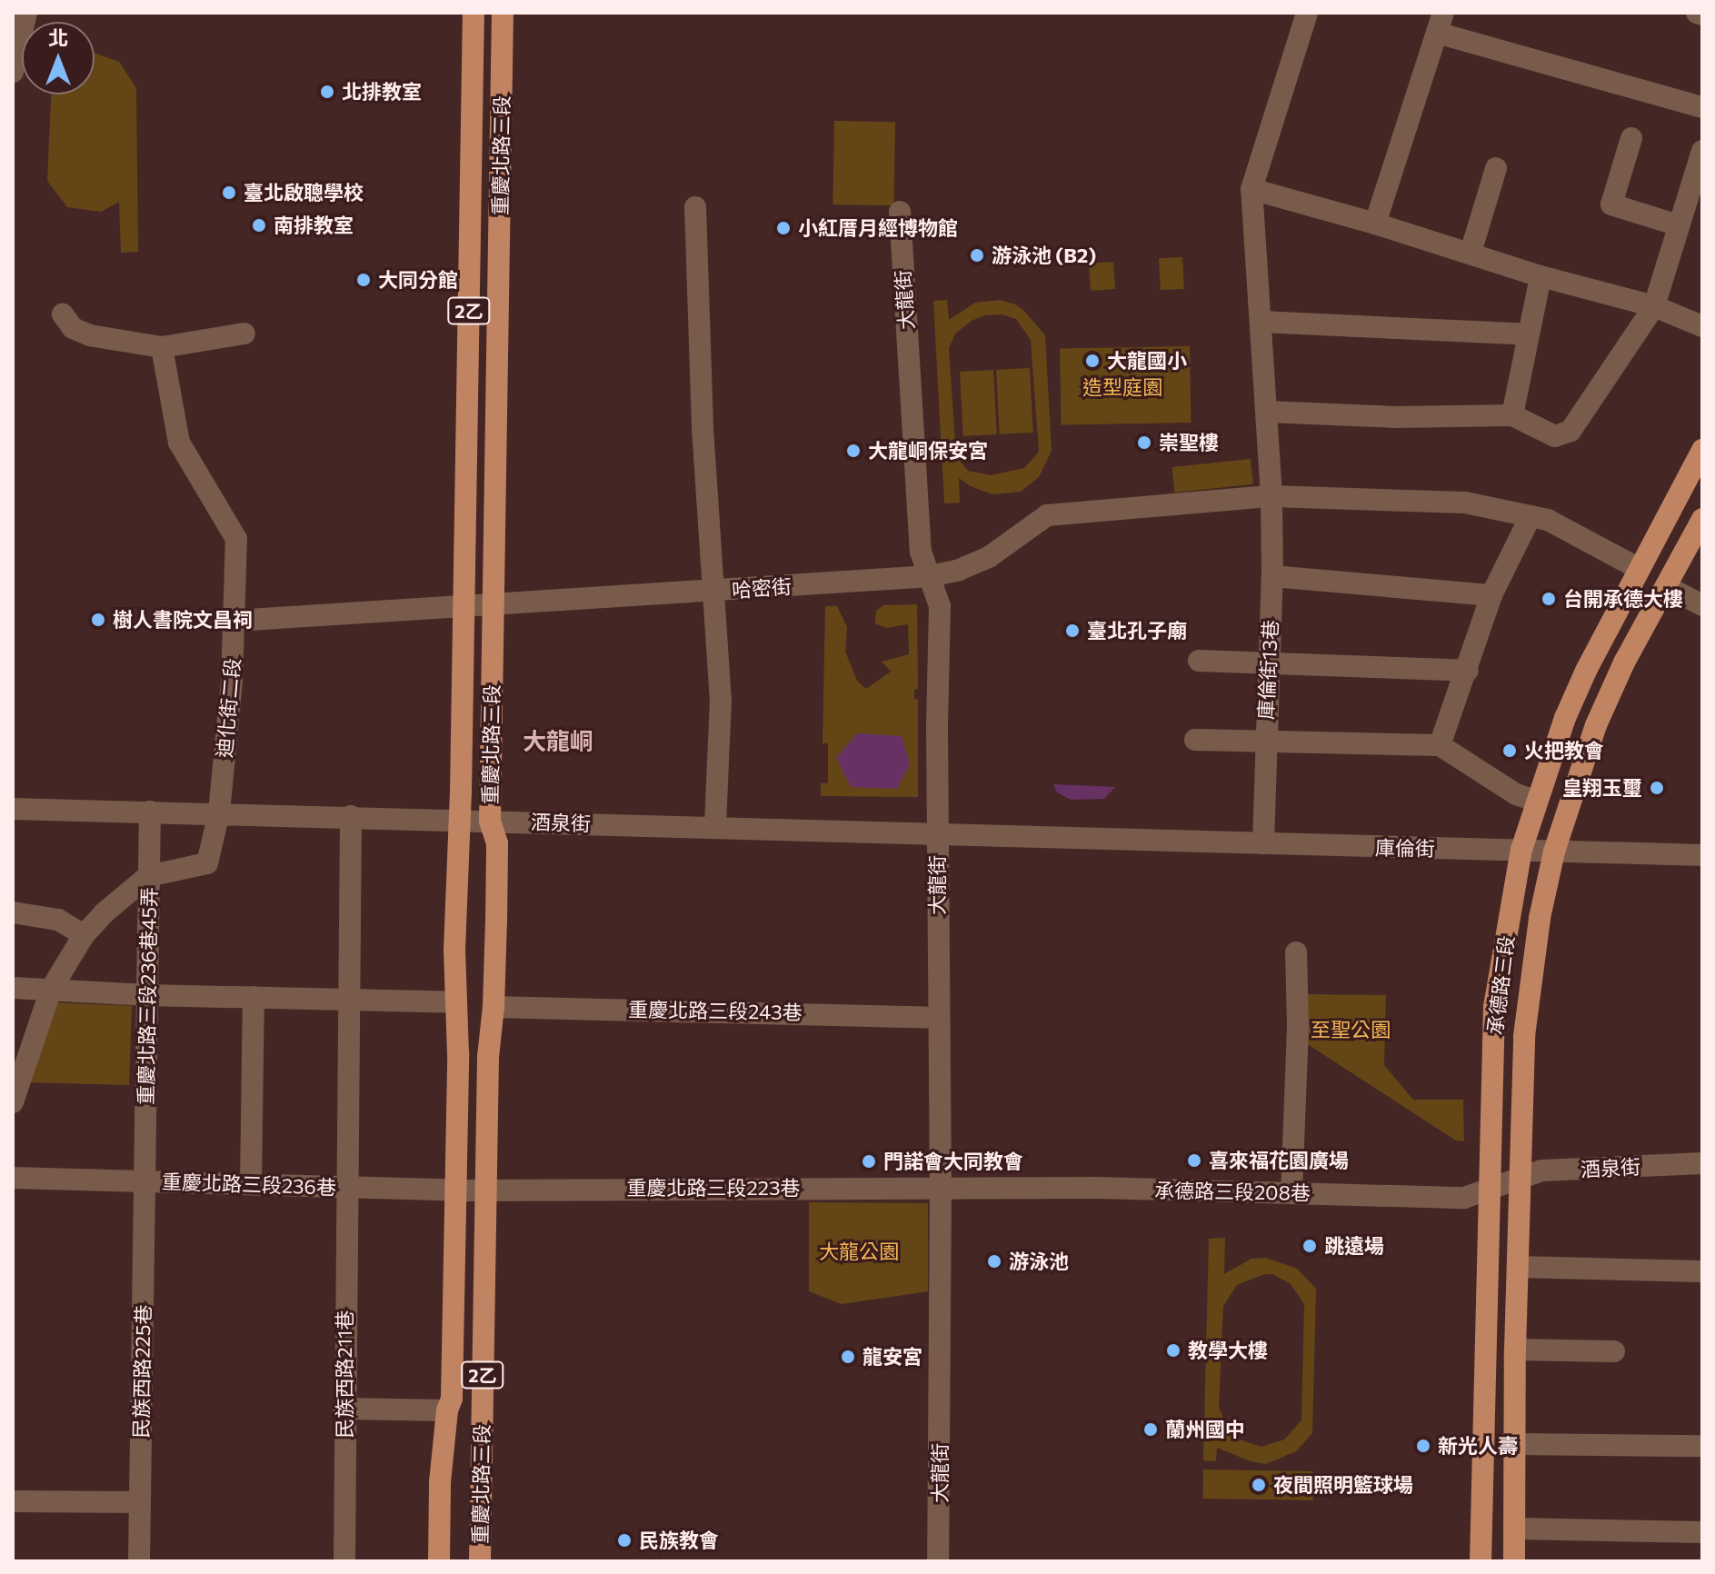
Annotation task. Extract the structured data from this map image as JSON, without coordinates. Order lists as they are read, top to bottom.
{
  "streets": {
    "main road": ["重慶北路三段", "2乙", "承德路三段"],
    "street": [
      "大龍街",
      "哈密街",
      "庫倫街13巷",
      "迪化街二段",
      "酒泉街",
      "庫倫街",
      "重慶北路三段236巷45弄",
      "重慶北路三段243巷",
      "重慶北路三段236巷",
      "重慶北路三段223巷",
      "承德路三段208巷",
      "民族西路225巷",
      "民族西路211巷"
    ]
  },
  "crossings": [
    ["重慶北路三段", "哈密街"],
    ["重慶北路三段", "酒泉街"],
    ["重慶北路三段", "重慶北路三段243巷"],
    ["重慶北路三段", "重慶北路三段236巷"],
    ["重慶北路三段", "重慶北路三段223巷"],
    ["大龍街", "哈密街"],
    ["大龍街", "酒泉街"],
    ["大龍街", "重慶北路三段243巷"],
    ["大龍街", "重慶北路三段223巷"],
    ["大龍街", "承德路三段208巷"],
    ["哈密街", "庫倫街13巷"],
    ["哈密街", "迪化街二段"],
    ["哈密街", "承德路三段"],
    ["庫倫街13巷", "庫倫街"],
    ["迪化街二段", "酒泉街"],
    ["迪化街二段", "重慶北路三段236巷45弄"],
    ["酒泉街", "庫倫街"],
    ["酒泉街", "承德路三段"],
    ["酒泉街", "重慶北路三段236巷45弄"],
    ["酒泉街", "承德路三段208巷"],
    ["酒泉街", "民族西路211巷"],
    ["庫倫街", "承德路三段"],
    ["承德路三段", "承德路三段208巷"],
    ["重慶北路三段236巷45弄", "重慶北路三段236巷"],
    ["重慶北路三段236巷45弄", "民族西路225巷"],
    ["重慶北路三段236巷", "重慶北路三段223巷"],
    ["重慶北路三段236巷", "民族西路225巷"],
    ["重慶北路三段236巷", "民族西路211巷"],
    ["重慶北路三段223巷", "承德路三段208巷"]
  ],
  "districts": ["大龍峒"],
  "parks": ["造型庭園", "至聖公園", "大龍公園"],
  "places": [
    "北排教室",
    "臺北啟聰學校",
    "南排教室",
    "小紅厝月經博物館",
    "游泳池 (B2)",
    "大同分館",
    "大龍國小",
    "崇聖樓",
    "大龍峒保安宮",
    "台開承德大樓",
    "樹人書院文昌祠",
    "臺北孔子廟",
    "火把教會",
    "皇翔玉璽",
    "喜來福花園廣場",
    "門諾會大同教會",
    "跳遠場",
    "游泳池",
    "教學大樓",
    "龍安宮",
    "蘭州國中",
    "新光人壽",
    "夜間照明籃球場",
    "民族教會"
  ],
  "north": "top"
}
